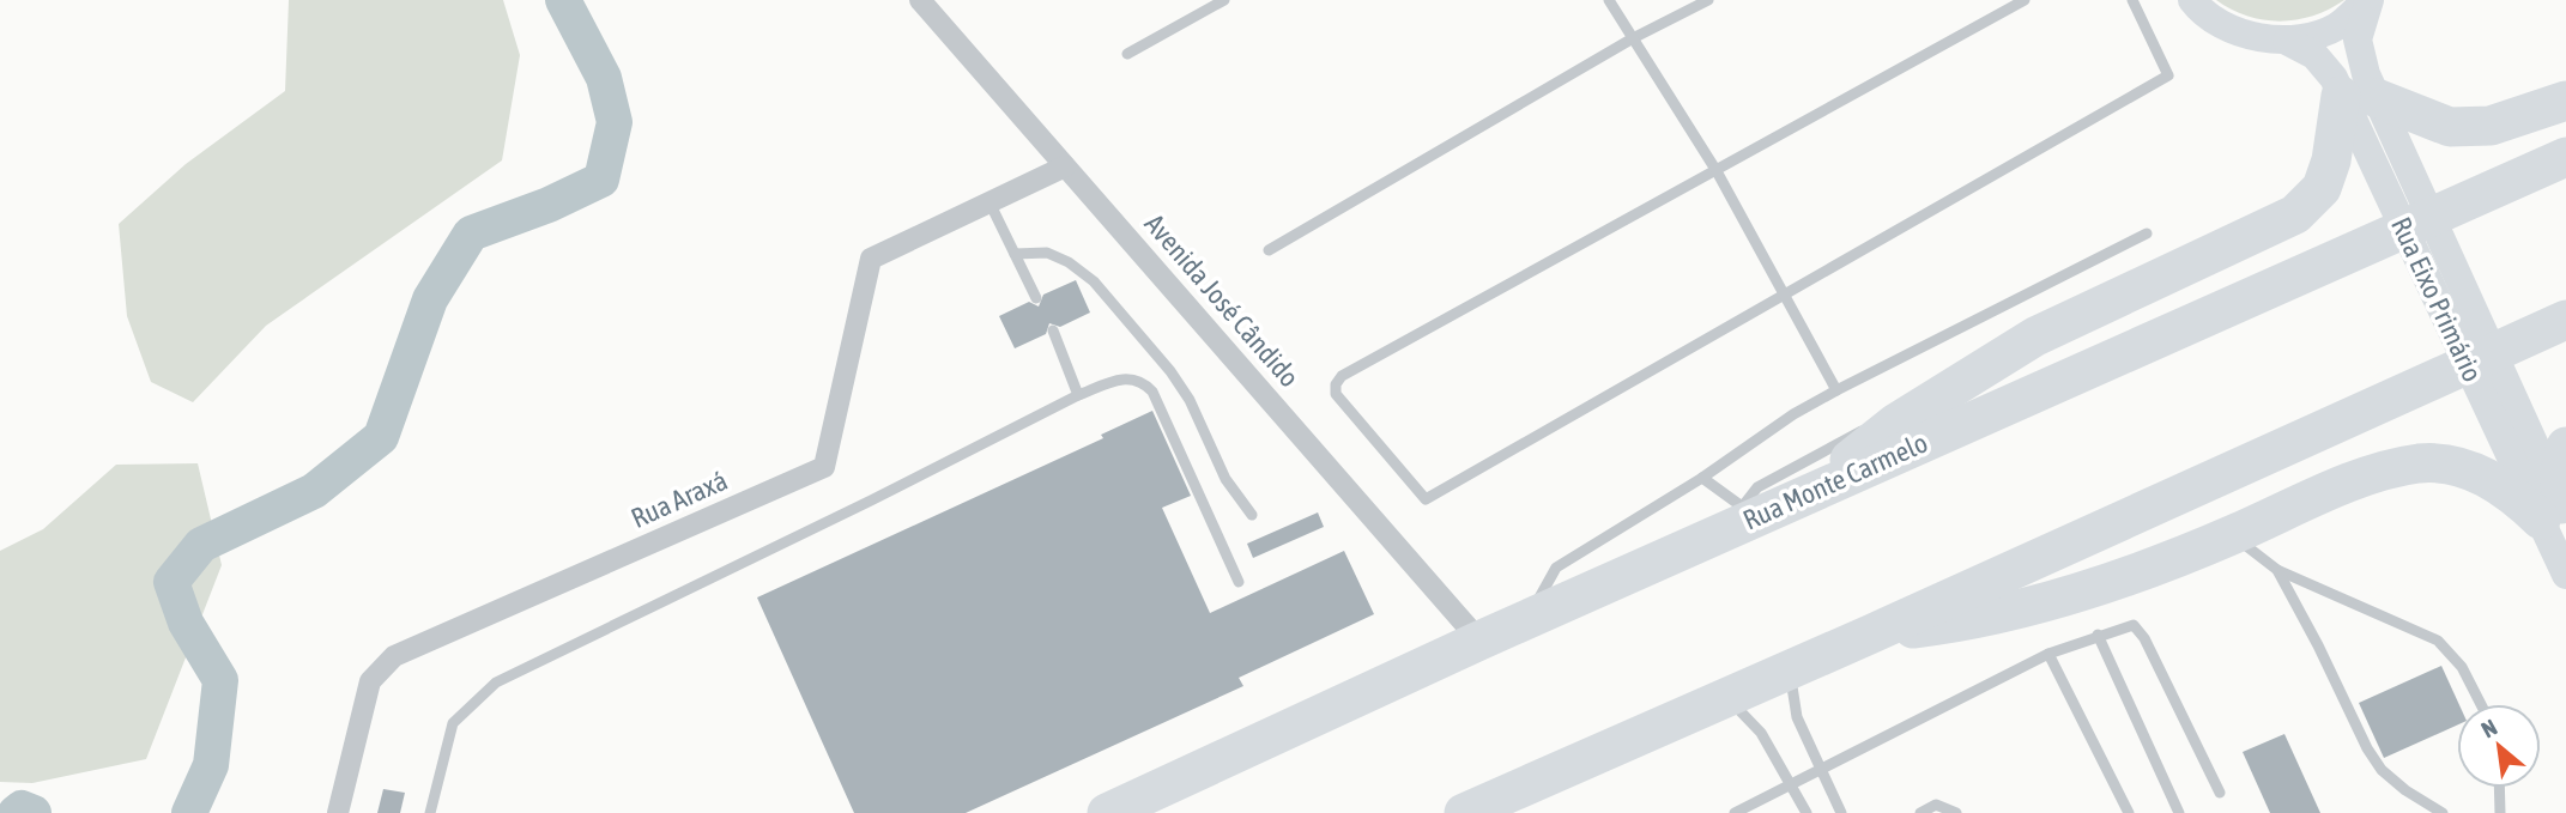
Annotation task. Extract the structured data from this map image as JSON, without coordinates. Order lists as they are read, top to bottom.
{
  "streets": {
    "highway": ["Rua Monte Carmelo"],
    "street": ["Rua Eixo Primário", "Avenida José Cândido", "Rua Araxá"]
  },
  "crossings": [
    ["Avenida José Cândido", "Rua Monte Carmelo"]
  ],
  "north": "top left"
}
